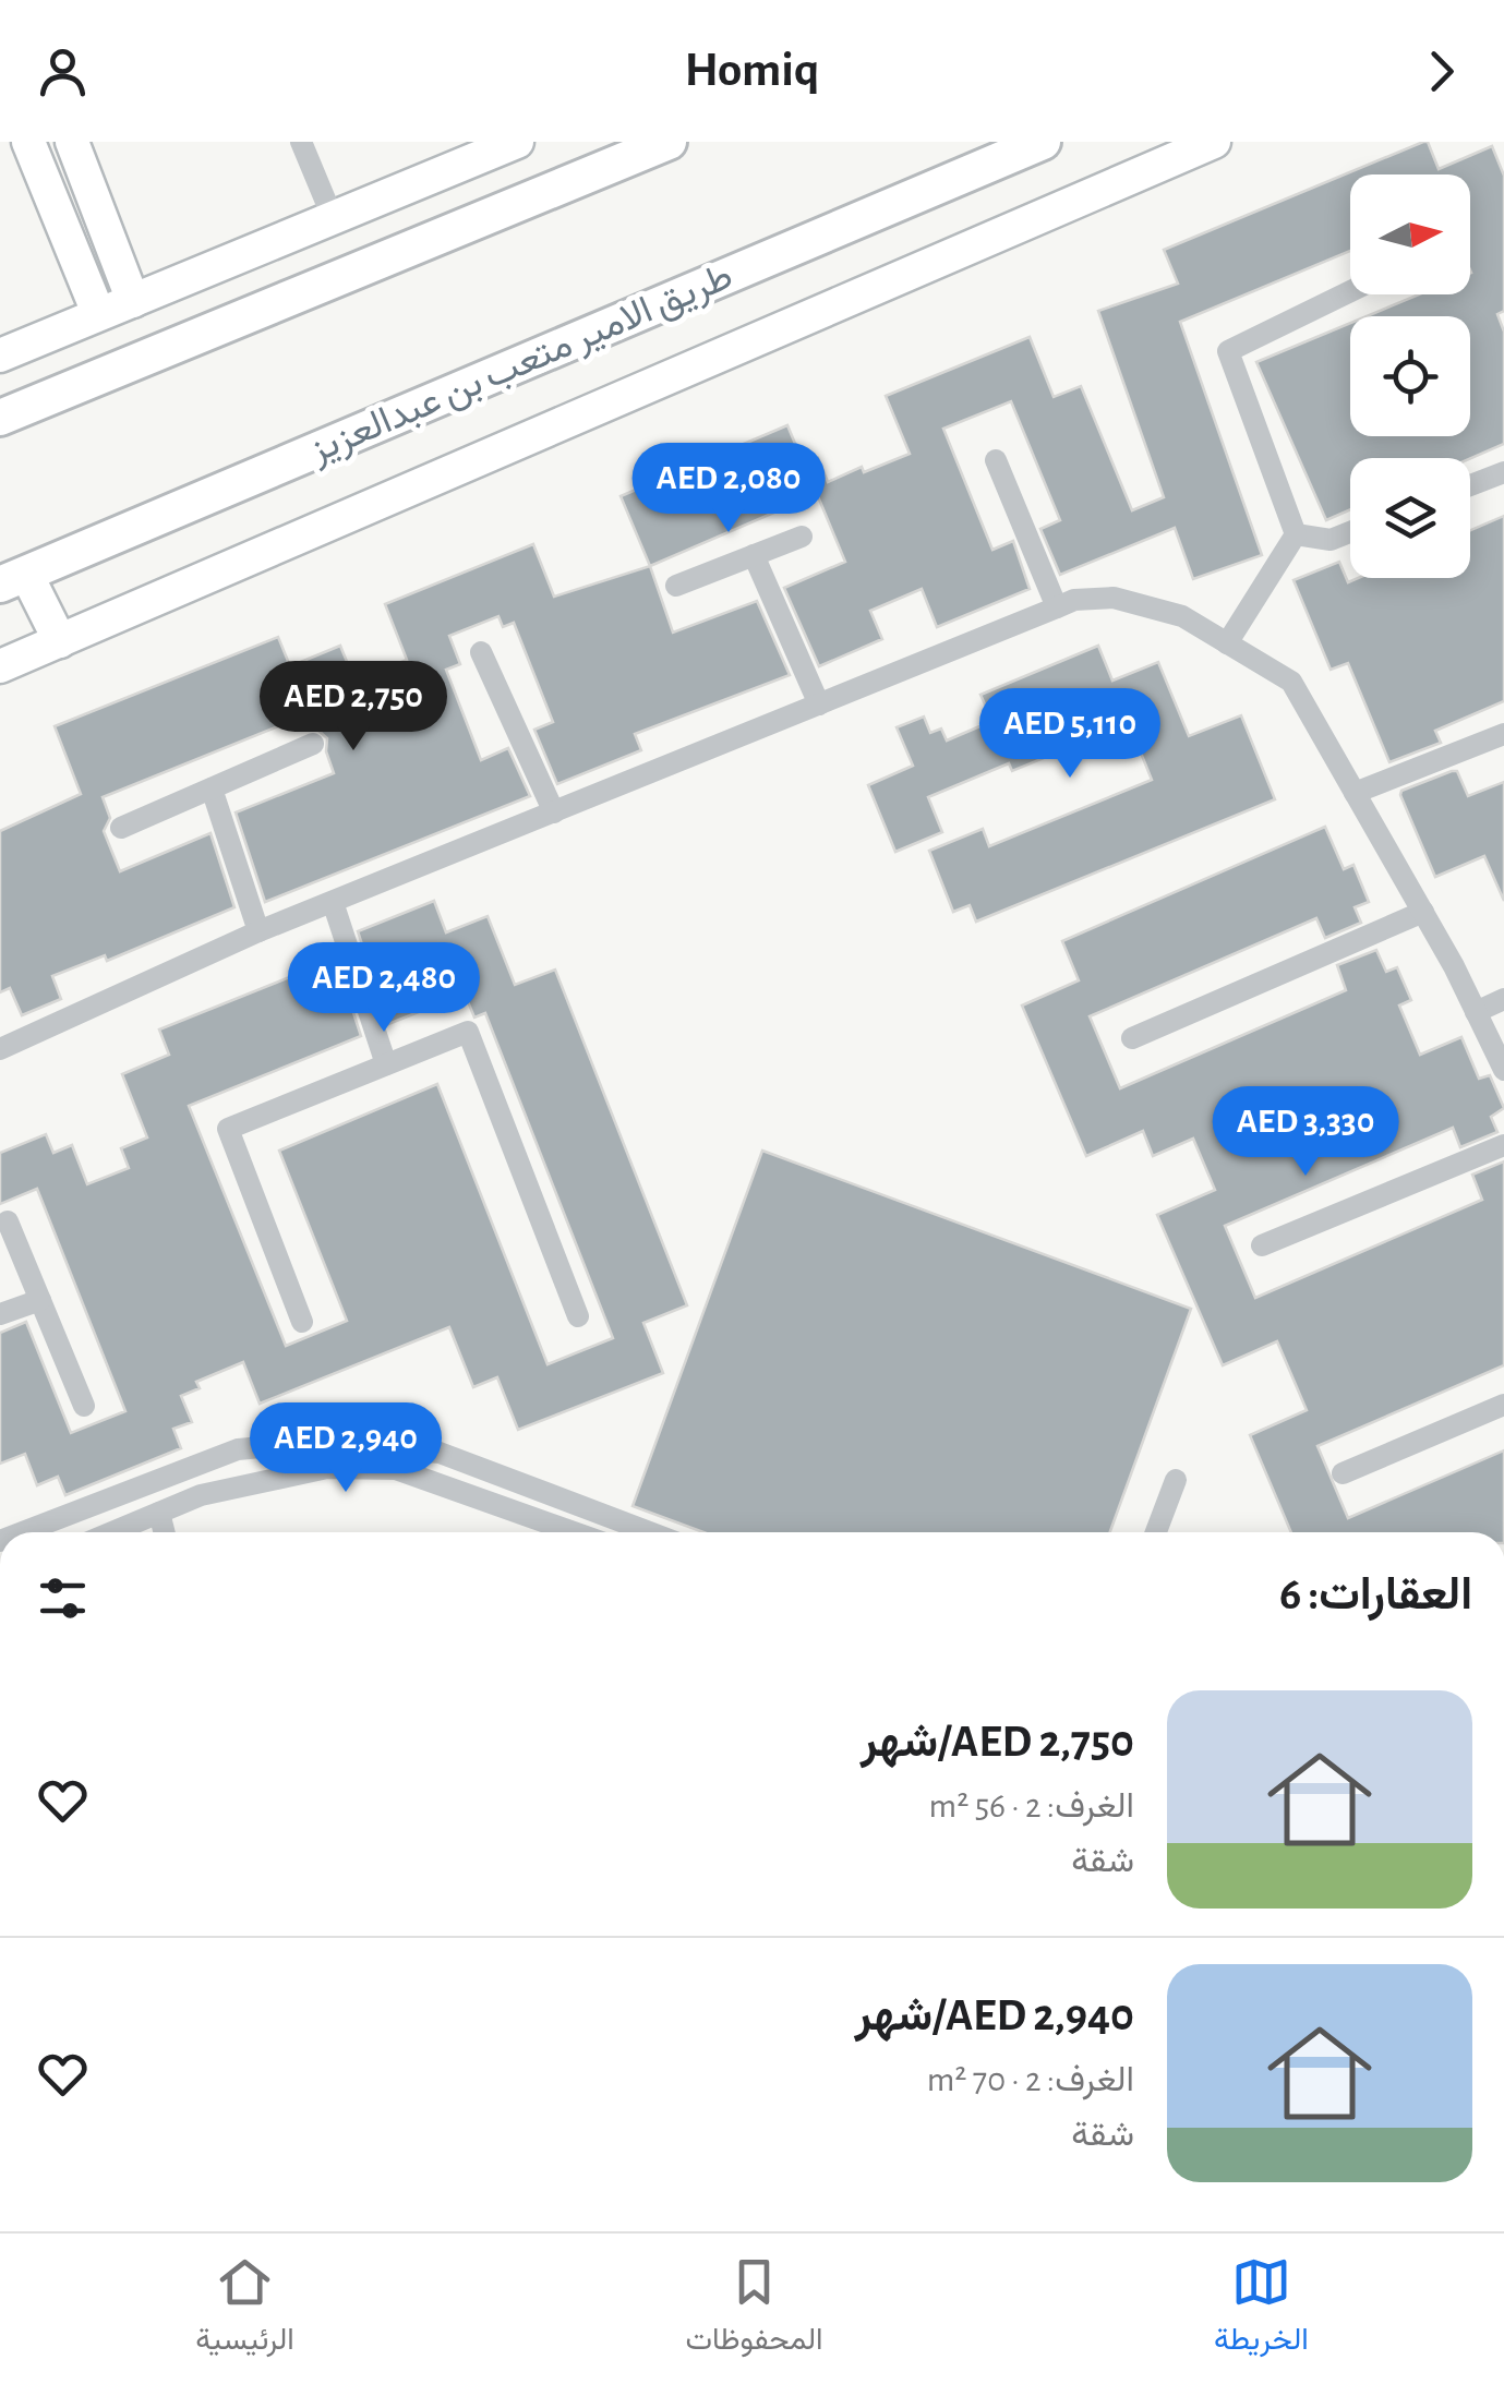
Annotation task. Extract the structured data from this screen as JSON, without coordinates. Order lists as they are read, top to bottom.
{
  "streets": {
    "main road": ["طريق الامير متعب بن عبدالعزيز"]
  },
  "north": "right",
  "page": {
    "header": "Homiq",
    "price": [
      "AED 2,080",
      "AED 2,750",
      "AED 5,110",
      "AED 2,480",
      "AED 3,330",
      "AED 2,940"
    ],
    "heading": "العقارات: 6",
    "list": [
      {
        "name": "AED 2,750/شهر",
        "note": "الغرف: 2 · 56 m² · شقة"
      },
      {
        "name": "AED 2,940/شهر",
        "note": "الغرف: 2 · 70 m² · شقة"
      }
    ],
    "tabs": ["الخريطة", "المحفوظات", "الرئيسية"]
  }
}
